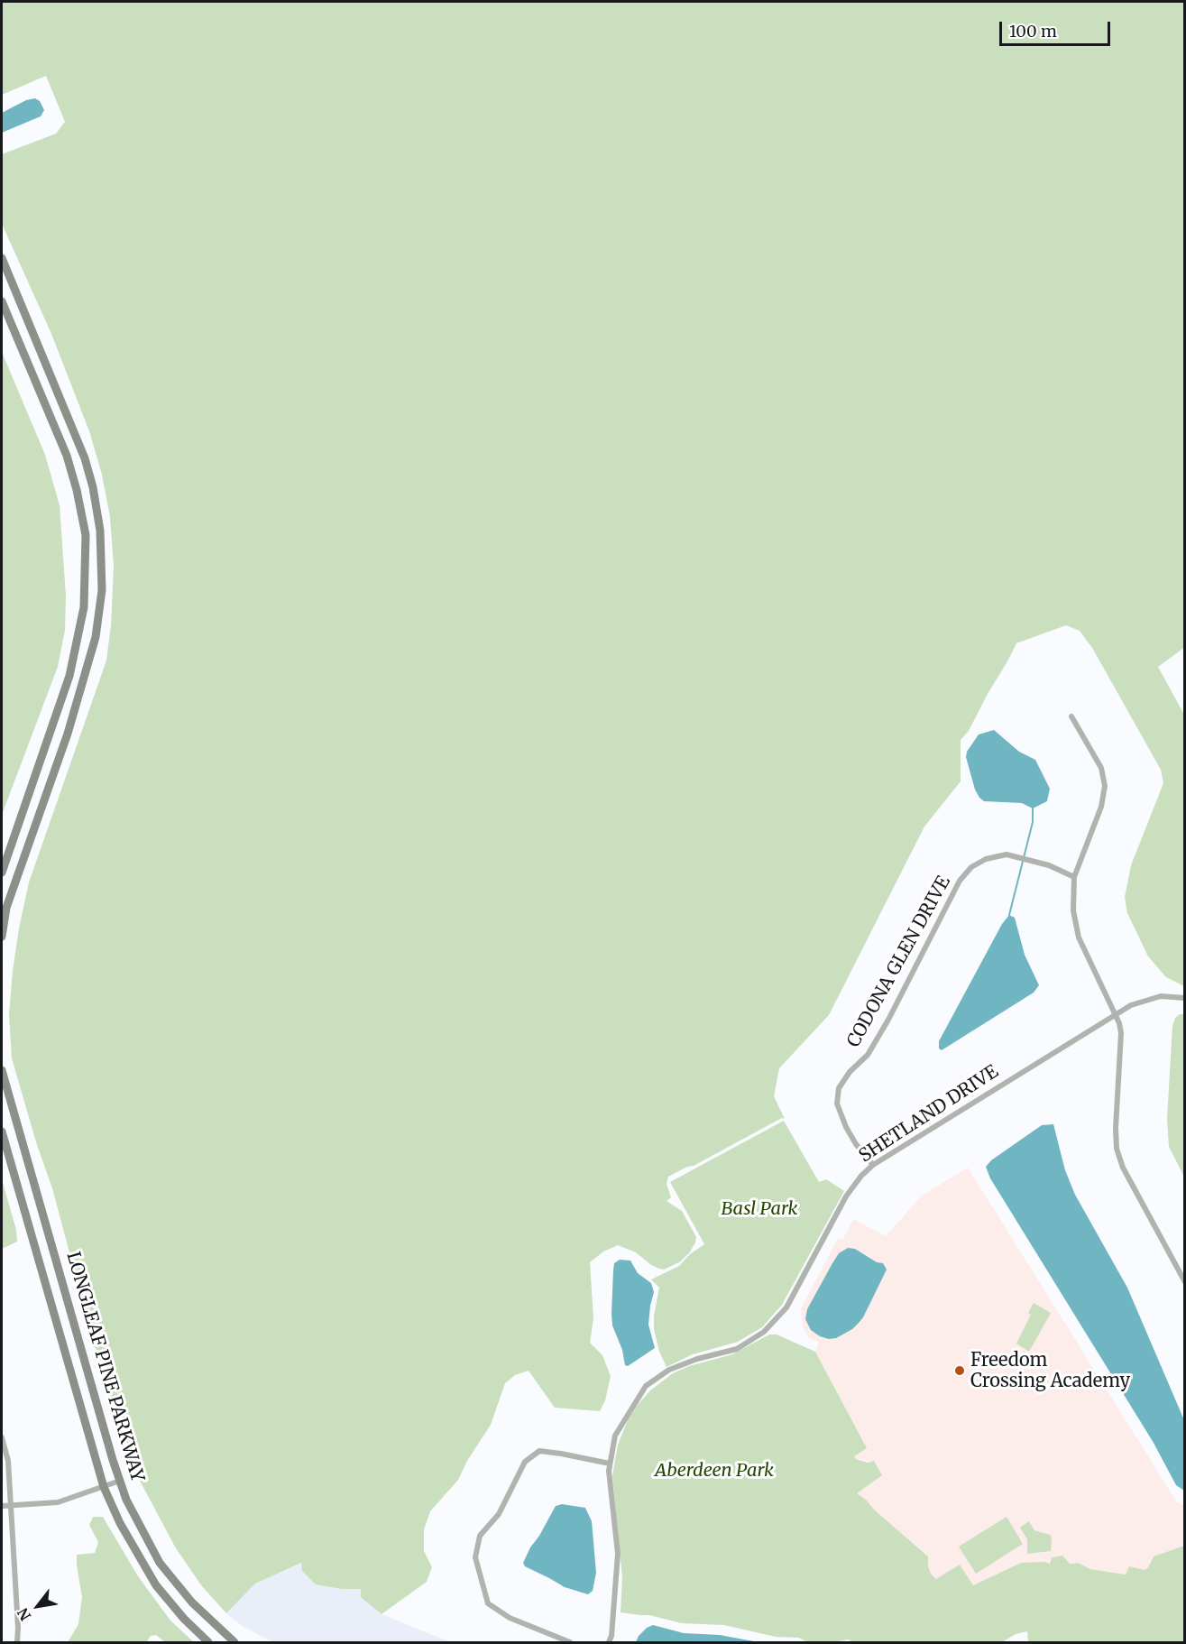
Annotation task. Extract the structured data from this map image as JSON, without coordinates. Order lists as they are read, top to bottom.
{
  "streets": {
    "main road": ["LONGLEAF PINE PARKWAY"],
    "street": ["CODONA GLEN DRIVE", "SHETLAND DRIVE"]
  },
  "crossings": [
    ["CODONA GLEN DRIVE", "SHETLAND DRIVE"]
  ],
  "parks": ["Basl Park", "Aberdeen Park"],
  "places": ["Freedom Crossing Academy"],
  "scale_bar": "100 m",
  "north": "bottom left"
}
